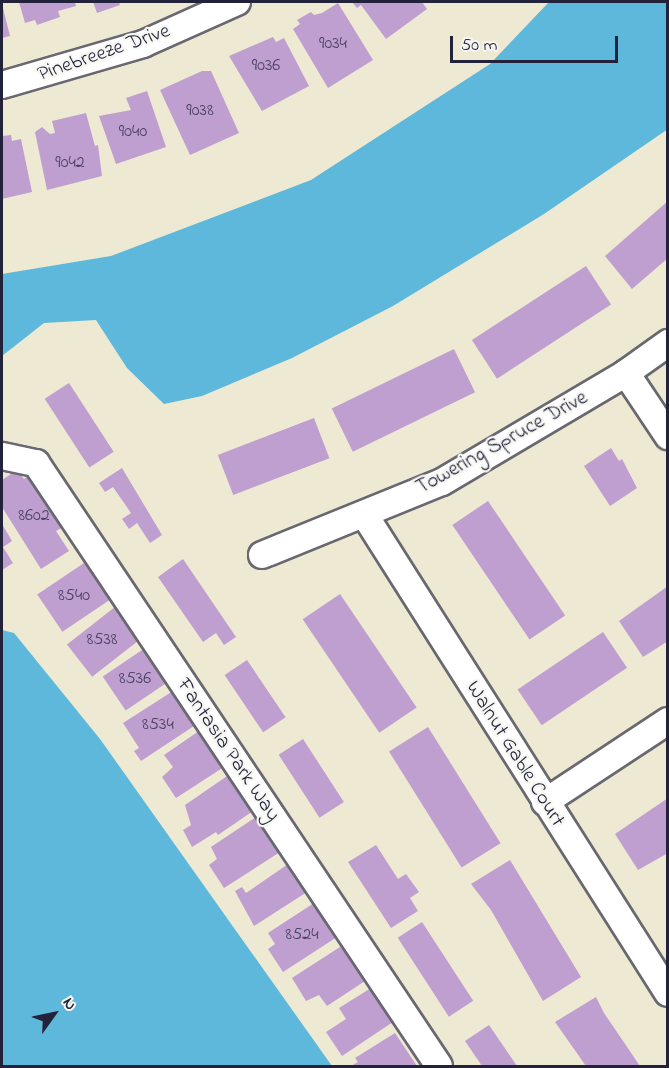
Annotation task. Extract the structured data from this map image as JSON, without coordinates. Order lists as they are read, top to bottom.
{
  "streets": {
    "street": [
      "Pinebreeze Drive",
      "Towering Spruce Drive",
      "Fantasia Park Way",
      "Walnut Gable Court"
    ]
  },
  "crossings": [
    ["Towering Spruce Drive", "Walnut Gable Court"]
  ],
  "house_numbers": [
    "9034",
    "9036",
    "9038",
    "9040",
    "9042",
    "8602",
    "8540",
    "8538",
    "8536",
    "8534",
    "8524"
  ],
  "scale_bar": "50 m",
  "north": "top right"
}
